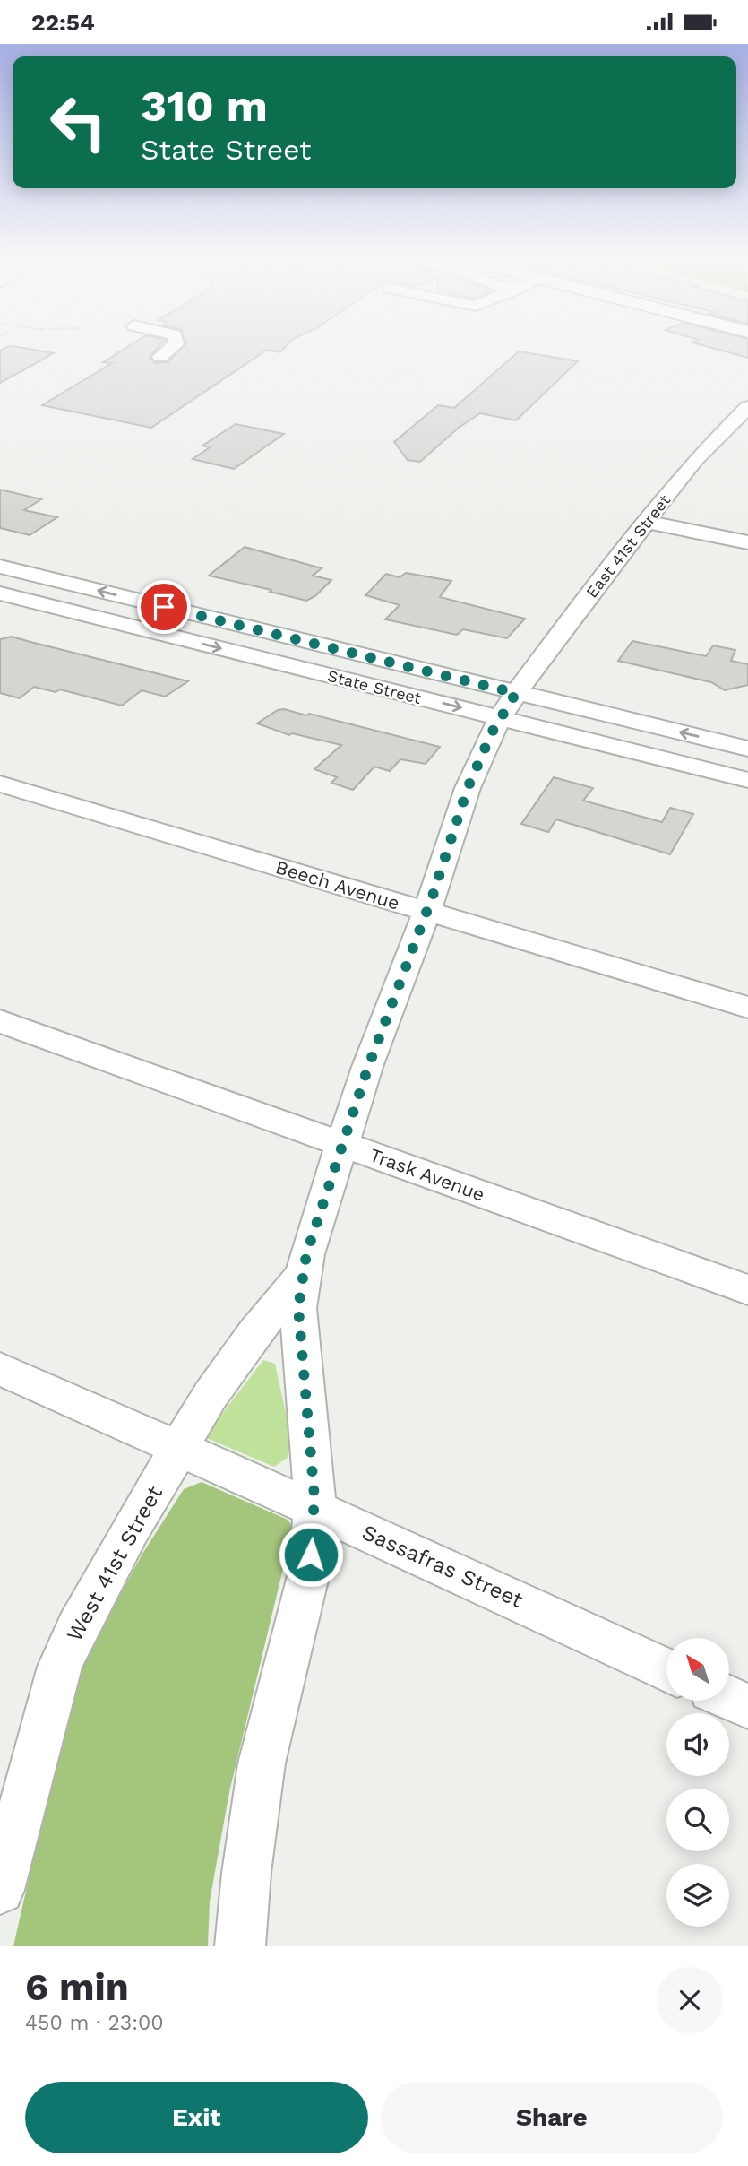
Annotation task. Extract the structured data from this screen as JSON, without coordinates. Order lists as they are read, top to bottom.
{
  "streets": {
    "street": [
      "East 41st Street",
      "State Street",
      "Beech Avenue",
      "Trask Avenue",
      "West 41st Street",
      "Sassafras Street"
    ]
  },
  "crossings": [
    ["East 41st Street", "State Street"],
    ["East 41st Street", "West 41st Street"],
    ["State Street", "West 41st Street"],
    ["Beech Avenue", "West 41st Street"],
    ["Trask Avenue", "West 41st Street"],
    ["West 41st Street", "Sassafras Street"]
  ],
  "north": "top left",
  "page": {
    "status": "22:54",
    "turn": ["310 m", "State Street"],
    "heading": ["6 min", "450 m · 23:00"],
    "buttons": ["Exit", "Share"]
  }
}
